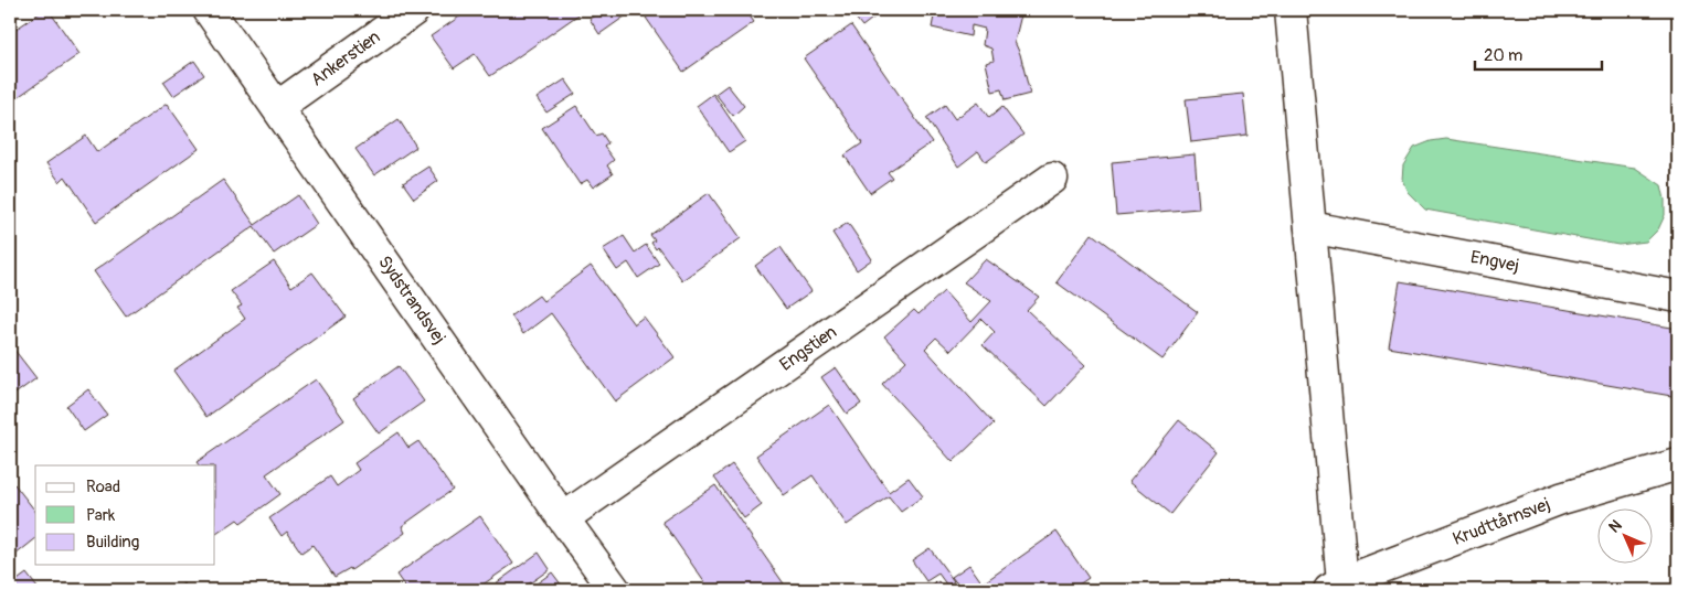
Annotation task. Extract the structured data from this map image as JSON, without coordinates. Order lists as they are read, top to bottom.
{
  "streets": {
    "street": [
      "Ankerstien",
      "Engvej",
      "Sydstrandsvej",
      "Engstien",
      "Krudttårnsvej"
    ]
  },
  "crossings": [
    ["Ankerstien", "Sydstrandsvej"],
    ["Sydstrandsvej", "Engstien"]
  ],
  "legend": ["Road", "Park", "Building"],
  "scale_bar": "20 m",
  "north": "top left"
}
